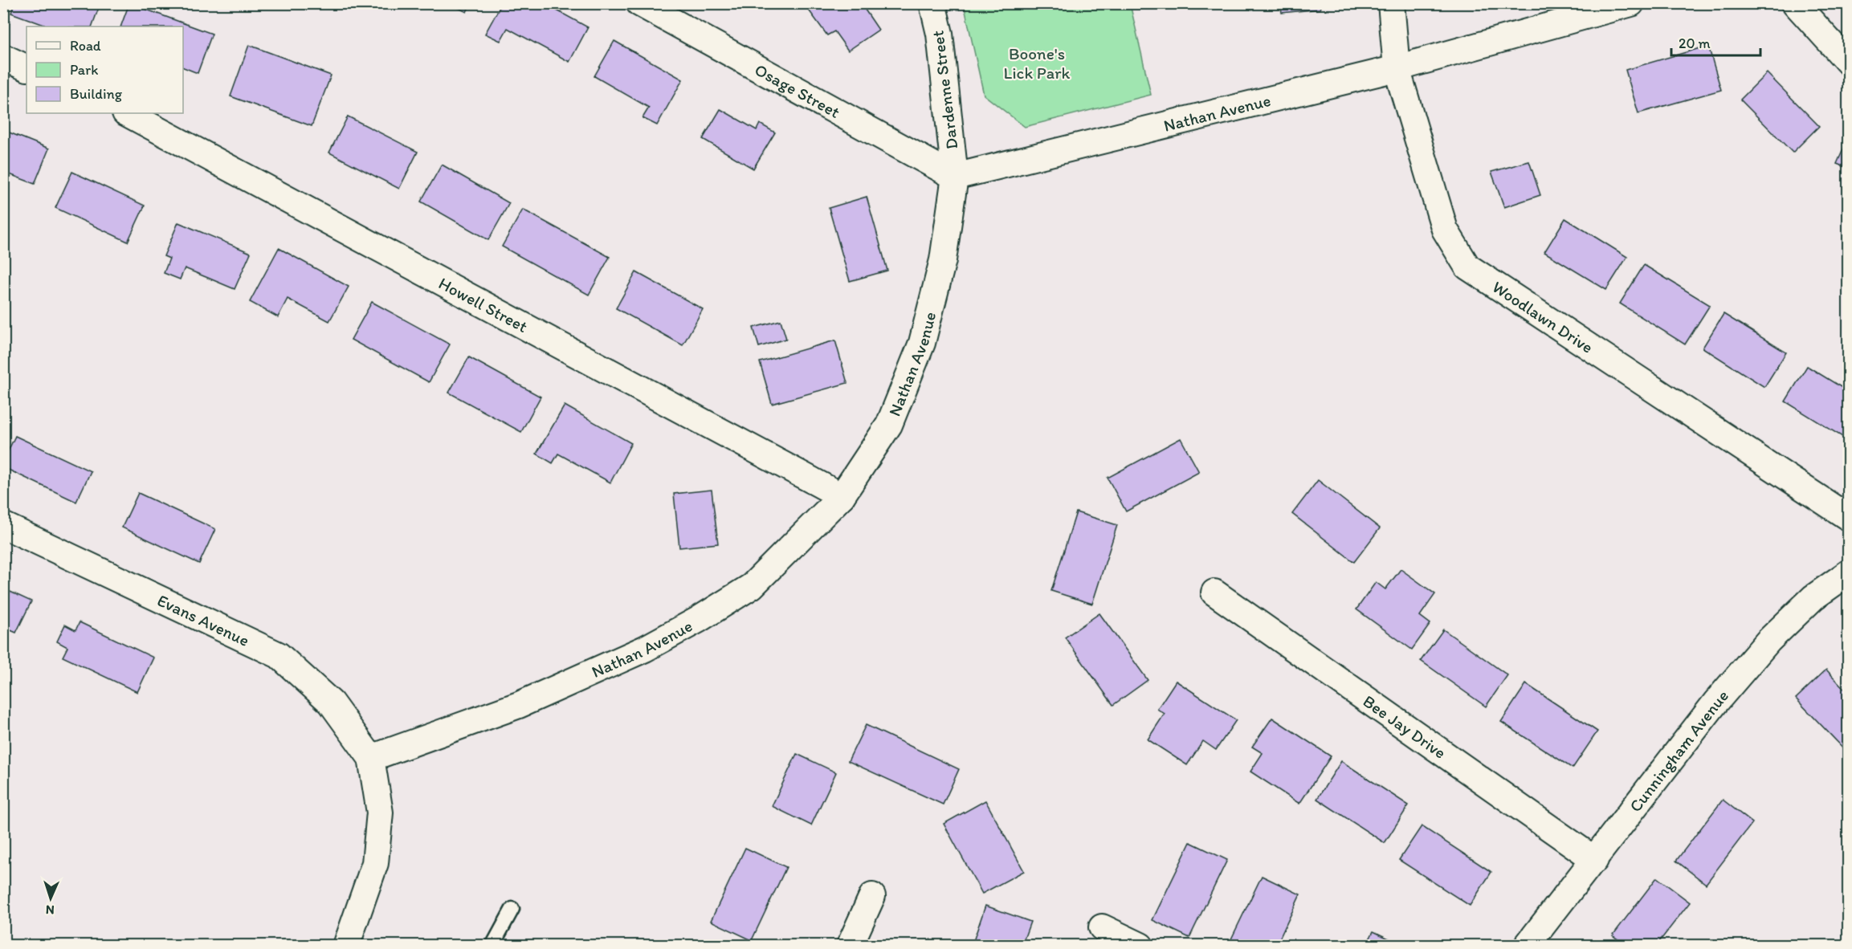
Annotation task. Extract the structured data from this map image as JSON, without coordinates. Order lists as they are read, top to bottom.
{
  "streets": {
    "street": [
      "Osage Street",
      "Dardenne Street",
      "Nathan Avenue",
      "Howell Street",
      "Woodlawn Drive",
      "Evans Avenue",
      "Bee Jay Drive",
      "Cunningham Avenue"
    ]
  },
  "crossings": [
    ["Osage Street", "Dardenne Street"],
    ["Osage Street", "Nathan Avenue"],
    ["Dardenne Street", "Nathan Avenue"],
    ["Nathan Avenue", "Howell Street"],
    ["Nathan Avenue", "Woodlawn Drive"],
    ["Nathan Avenue", "Evans Avenue"],
    ["Bee Jay Drive", "Cunningham Avenue"]
  ],
  "parks": ["Boone's Lick Park"],
  "legend": ["Road", "Park", "Building"],
  "scale_bar": "20 m",
  "north": "bottom"
}
